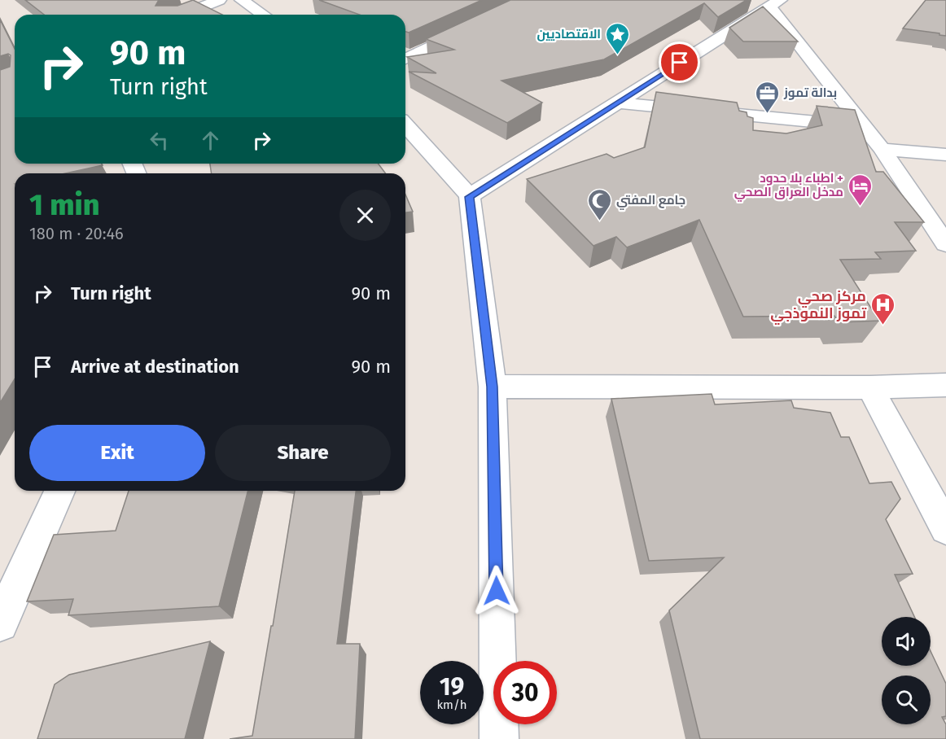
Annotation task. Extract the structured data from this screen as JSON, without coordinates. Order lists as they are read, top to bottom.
{
  "places": {
    "place": ["الاقتصاديين"],
    "office": ["بدالة تموز"],
    "hotel": ["اطباء بلا حدود + مدخل العراق الصحي"],
    "mosque": ["جامع المفتي"],
    "hospital": ["مركز صحي تموز النموذجي"]
  },
  "page": {
    "turn": ["90 m", "Turn right"],
    "heading": ["1 min", "180 m · 20:46"],
    "list": [
      {
        "name": "Turn right",
        "value": "90 m"
      },
      {
        "name": "Arrive at destination",
        "value": "90 m"
      }
    ],
    "buttons": ["Exit", "Share"],
    "speed": "19 km/h",
    "limit": "30"
  }
}
